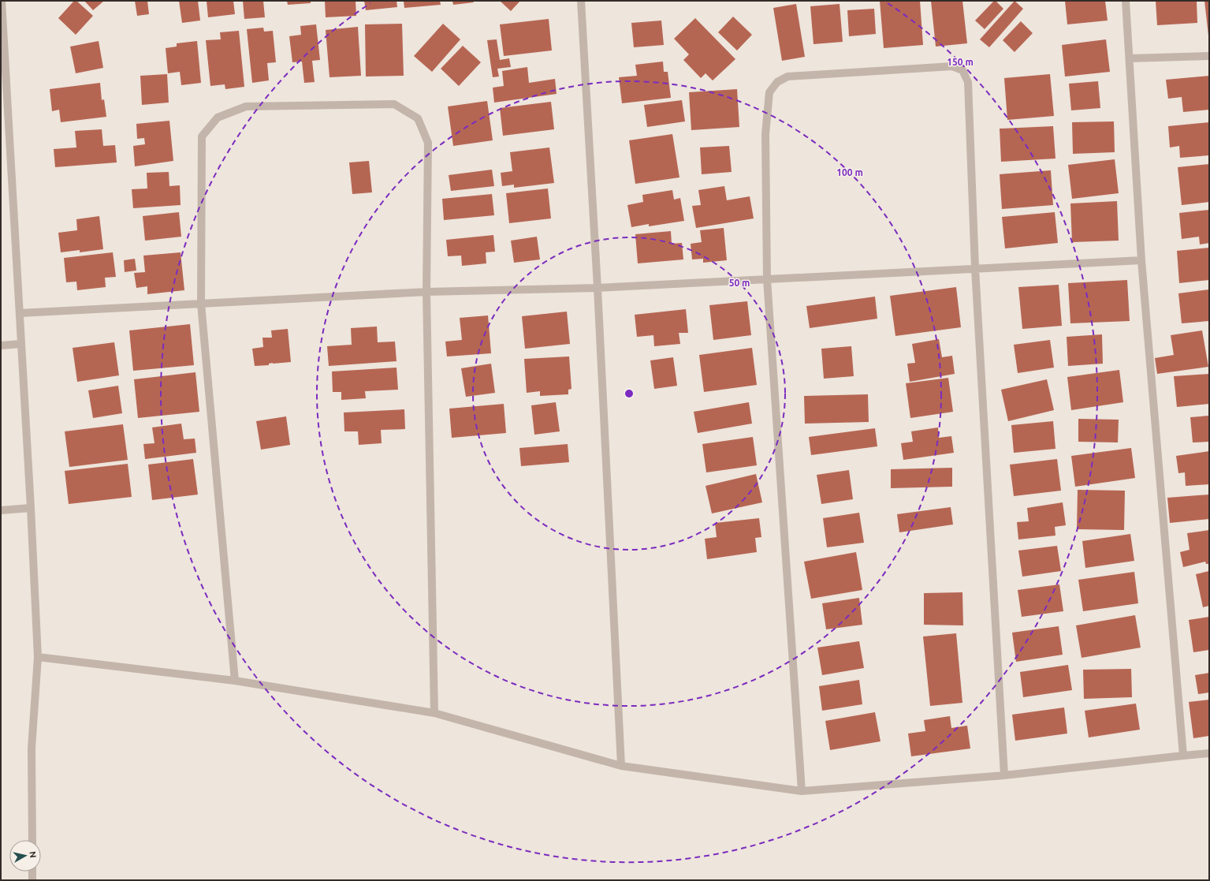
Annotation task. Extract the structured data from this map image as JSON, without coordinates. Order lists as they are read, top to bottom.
{
  "north": "right",
  "rings": ["150 m", "100 m", "50 m"]
}
